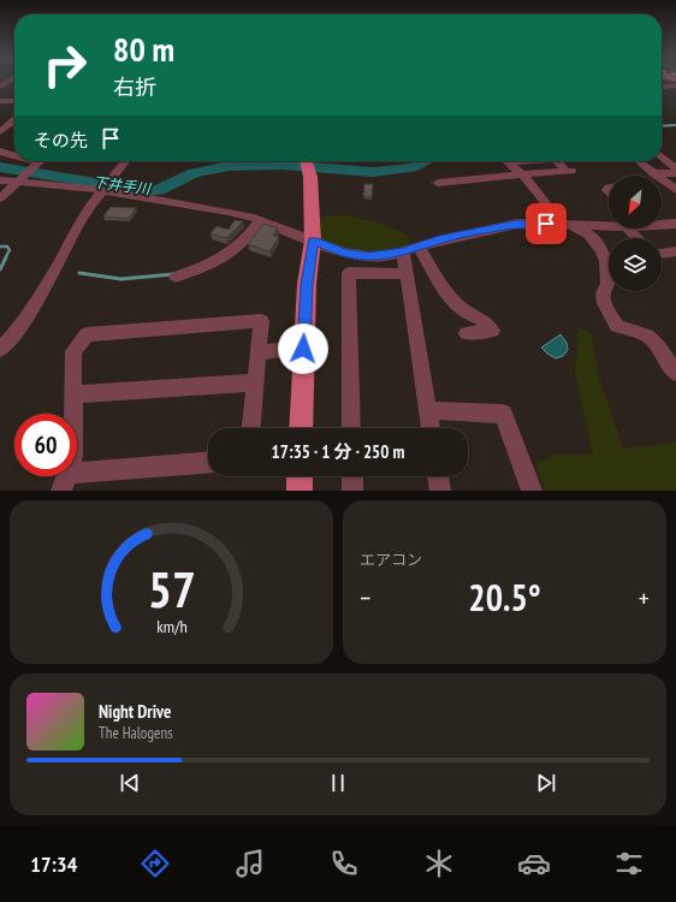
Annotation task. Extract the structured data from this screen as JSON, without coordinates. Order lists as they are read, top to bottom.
{
  "water": ["下井手川"],
  "north": "bottom left",
  "page": {
    "turn": ["80 m", "右折"],
    "then": "その先",
    "limit": "60",
    "trip": "17:35 · 1 分 · 250 m",
    "tile": "エアコン",
    "heat": ["−", "20.5°", "+"],
    "song": ["Night Drive", "The Halogens"],
    "tabs": "17:34",
    "gauge": ["57", "km/h"]
  }
}
